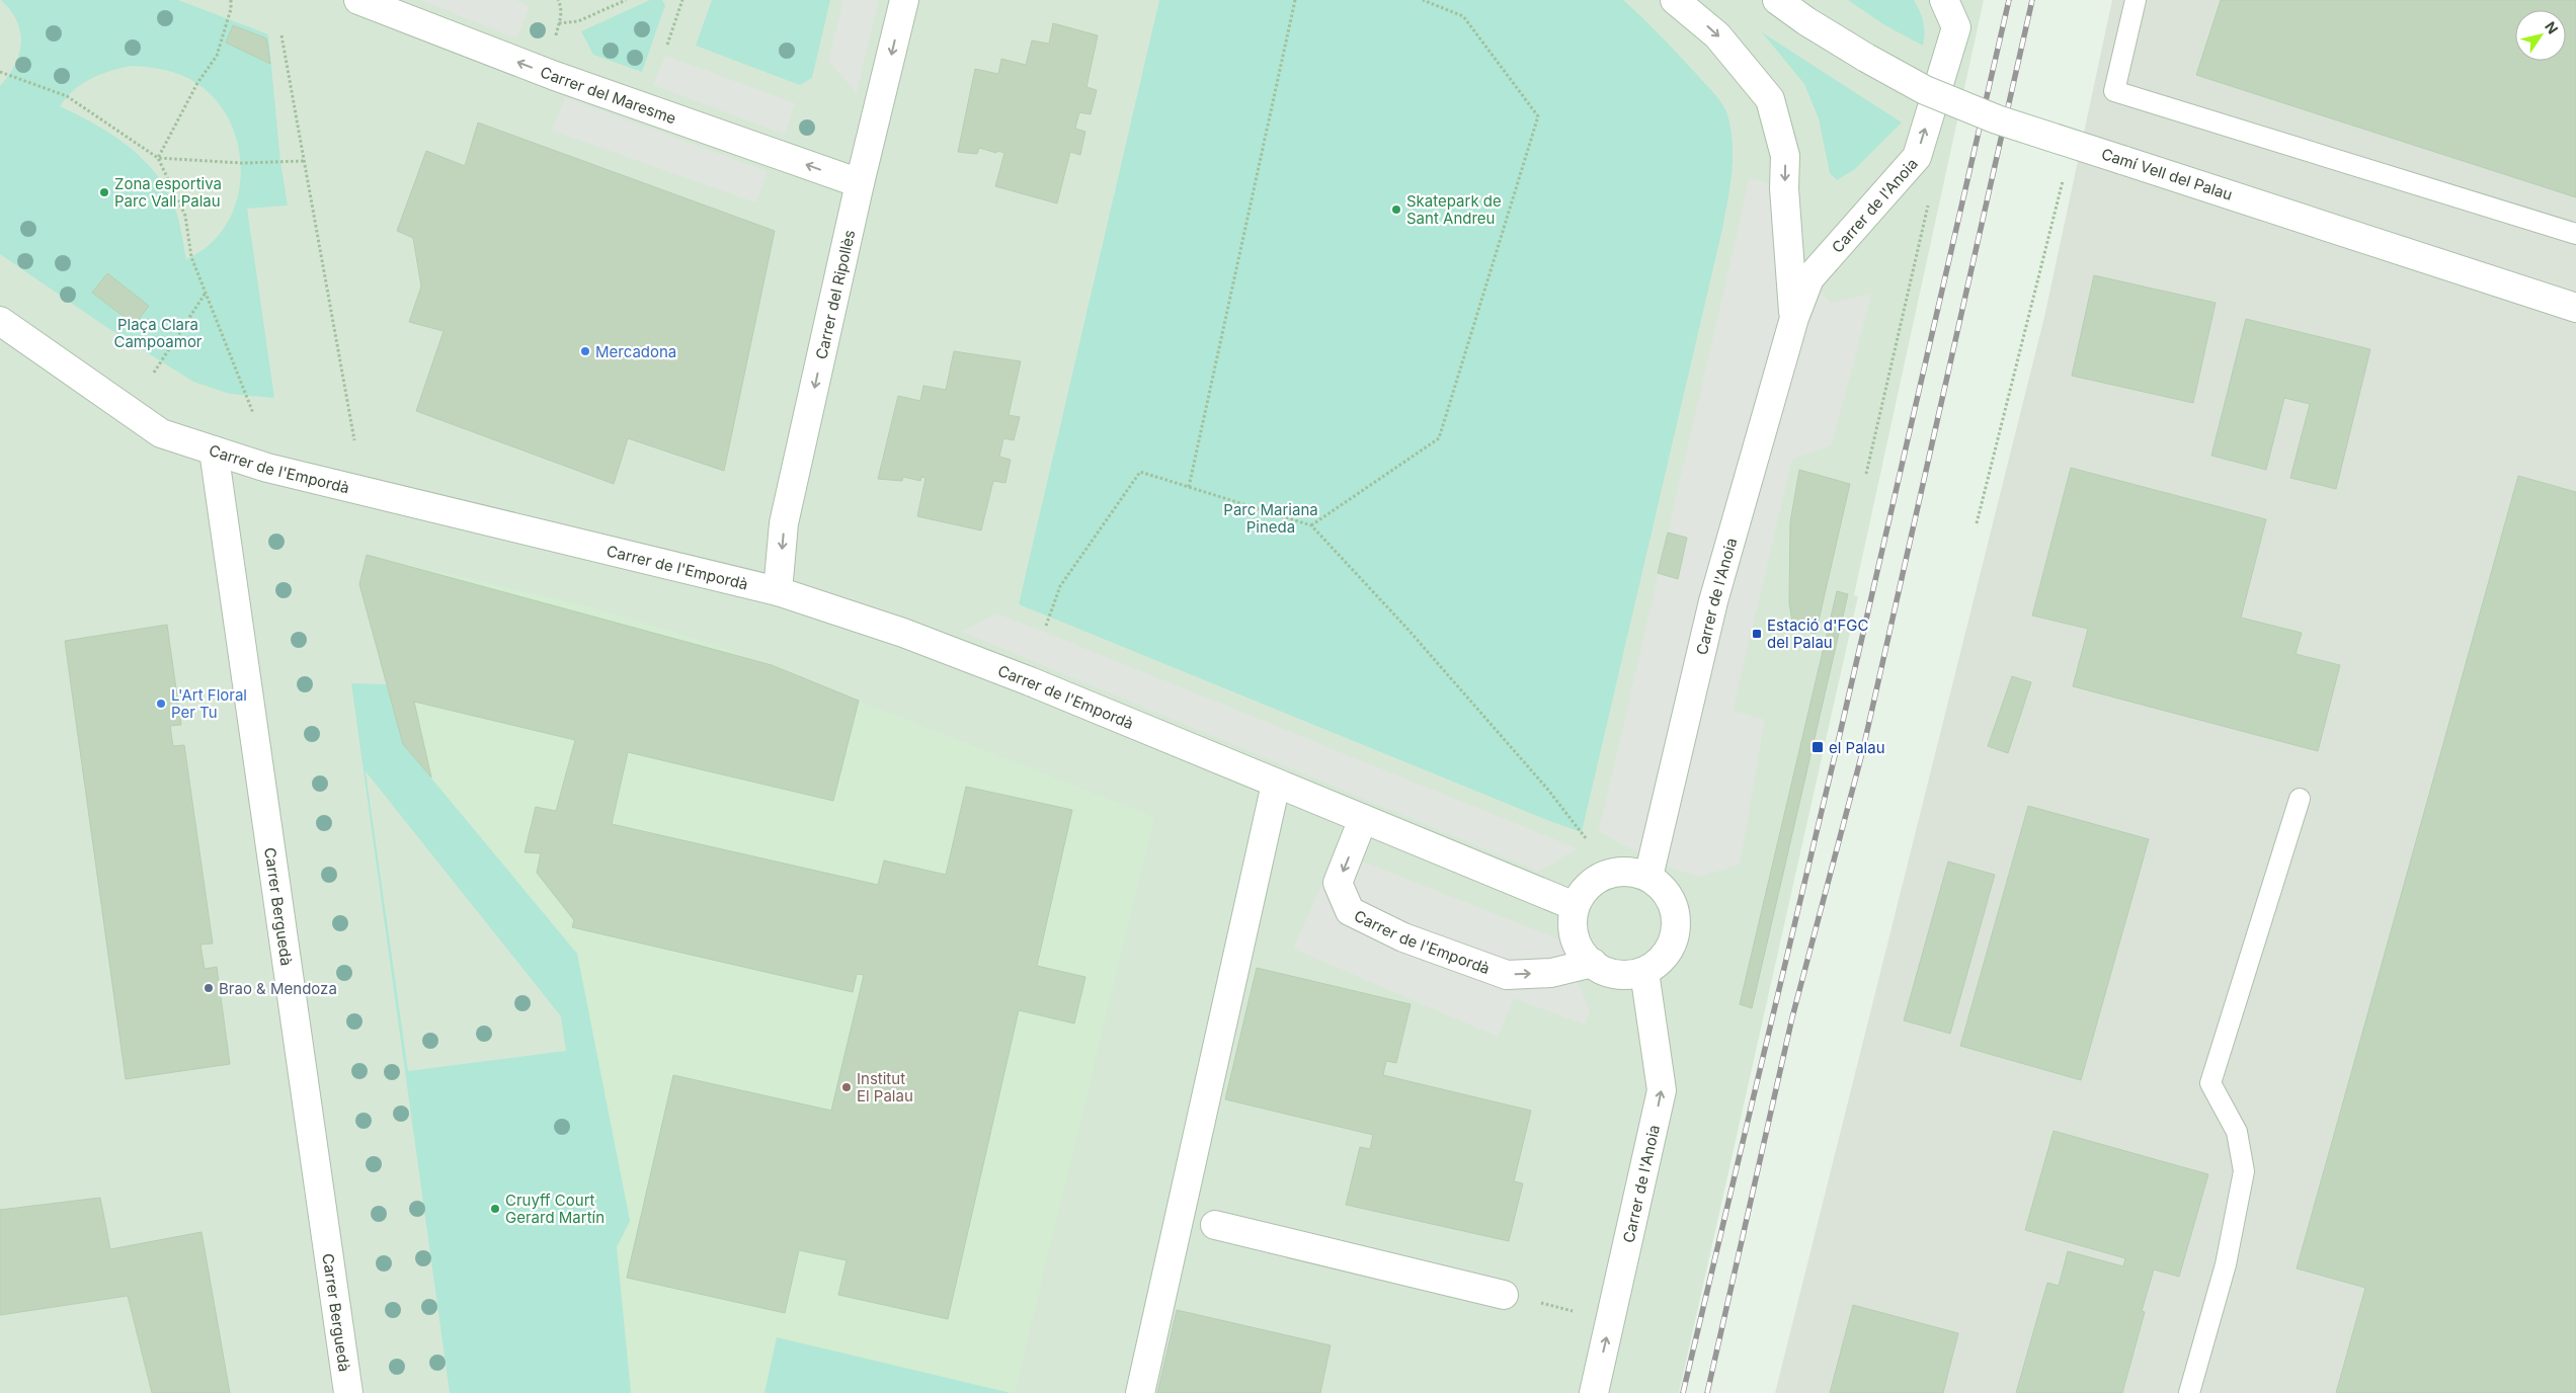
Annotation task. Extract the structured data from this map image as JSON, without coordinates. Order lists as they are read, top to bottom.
{
  "streets": {
    "street": [
      "Carrer del Maresme",
      "Camí Vell del Palau",
      "Carrer de l'Anoia",
      "Carrer del Ripollès",
      "Carrer de l'Empordà",
      "Carrer Berguedà"
    ]
  },
  "crossings": [
    ["Carrer del Maresme", "Carrer del Ripollès"],
    ["Carrer de l'Anoia", "Carrer de l'Empordà"],
    ["Carrer del Ripollès", "Carrer de l'Empordà"],
    ["Carrer de l'Empordà", "Carrer Berguedà"]
  ],
  "one_way": ["Carrer del Maresme", "Carrer del Ripollès"],
  "parks": ["Plaça Clara Campoamor", "Parc Mariana Pineda"],
  "places": {
    "other": [
      "Zona esportiva Parc Vall Palau",
      "Skatepark de Sant Andreu",
      "Mercadona",
      "L'Art Floral Per Tu",
      "Brao & Mendoza",
      "Institut El Palau",
      "Cruyff Court Gerard Martín"
    ],
    "transit": ["Estació d'FGC del Palau", "el Palau"]
  },
  "north": "top right"
}
